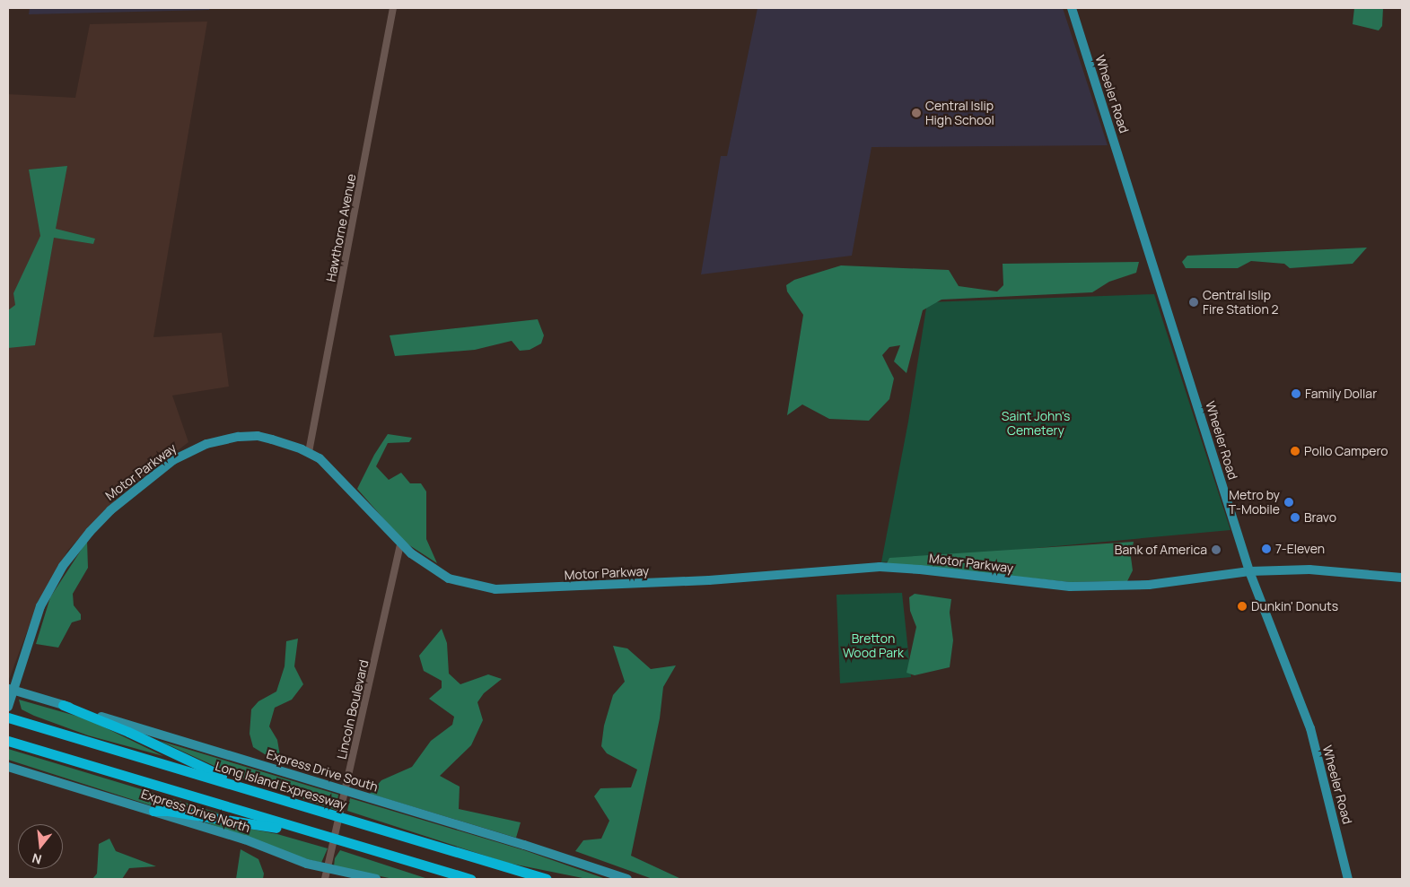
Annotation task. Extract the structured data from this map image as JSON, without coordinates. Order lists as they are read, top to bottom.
{
  "streets": {
    "highway": ["Long Island Expressway"],
    "main road": [
      "Wheeler Road",
      "Motor Parkway",
      "Express Drive South",
      "Express Drive North"
    ],
    "street": ["Hawthorne Avenue", "Lincoln Boulevard"]
  },
  "crossings": [
    ["Wheeler Road", "Motor Parkway"],
    ["Hawthorne Avenue", "Motor Parkway"],
    ["Motor Parkway", "Lincoln Boulevard"],
    ["Motor Parkway", "Express Drive South"],
    ["Lincoln Boulevard", "Express Drive South"],
    ["Lincoln Boulevard", "Express Drive North"]
  ],
  "parks": ["Saint John's Cemetery", "Bretton Wood Park"],
  "places": [
    "Central Islip High School",
    "Central Islip Fire Station 2",
    "Family Dollar",
    "Pollo Campero",
    "Metro by T-Mobile",
    "Bravo",
    "7-Eleven",
    "Bank of America",
    "Dunkin' Donuts"
  ],
  "north": "bottom"
}
